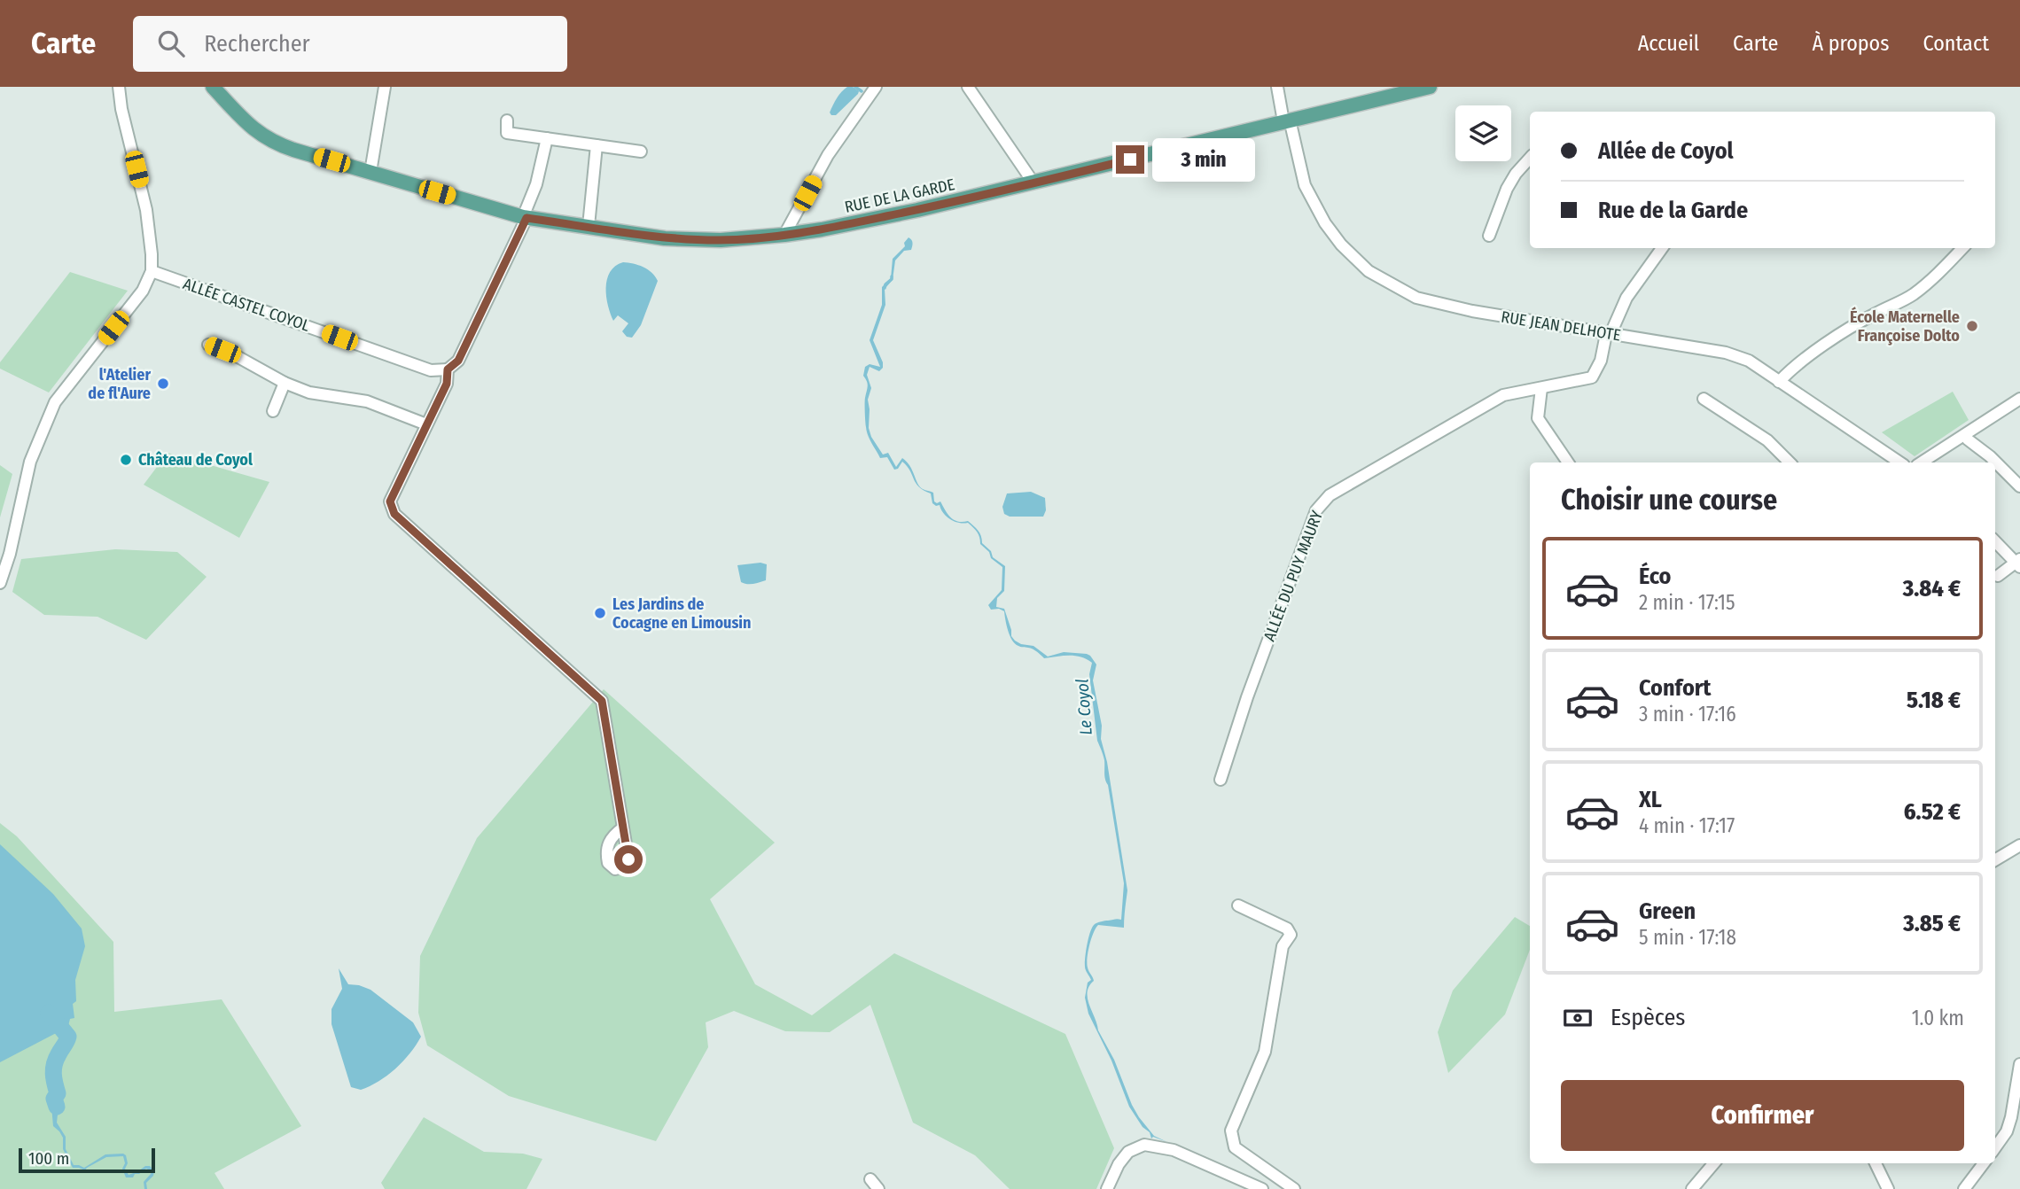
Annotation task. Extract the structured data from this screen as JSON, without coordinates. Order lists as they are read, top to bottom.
{
  "streets": {
    "main road": ["RUE DE LA GARDE"],
    "street": ["ALLÉE CASTEL COYOL", "RUE JEAN DELHOTE", "ALLÉE DU PUY MAURY"]
  },
  "crossings": [
    ["RUE DE LA GARDE", "RUE JEAN DELHOTE"],
    ["RUE JEAN DELHOTE", "ALLÉE DU PUY MAURY"]
  ],
  "water": ["Le Coyol"],
  "places": [
    "École Maternelle Françoise Dolto",
    "l'Atelier de fl'Aure",
    "Château de Coyol",
    "Les Jardins de Cocagne en Limousin"
  ],
  "scale_bar": "100 m",
  "page": {
    "header": "Carte",
    "search": "Rechercher",
    "nav": [
      "Accueil",
      "Carte",
      "À propos",
      "Contact"
    ],
    "banner": ["Allée de Coyol", "Rue de la Garde"],
    "bubble": "3 min",
    "heading": "Choisir une course",
    "list": [
      {
        "name": "Éco",
        "note": "2 min · 17:15",
        "value": "3.84 €"
      },
      {
        "name": "Confort",
        "note": "3 min · 17:16",
        "value": "5.18 €"
      },
      {
        "name": "XL",
        "note": "4 min · 17:17",
        "value": "6.52 €"
      },
      {
        "name": "Green",
        "note": "5 min · 17:18",
        "value": "3.85 €"
      }
    ],
    "pay": ["Espèces", "1.0 km"],
    "buttons": "Confirmer",
    "scale": "100 m"
  }
}
